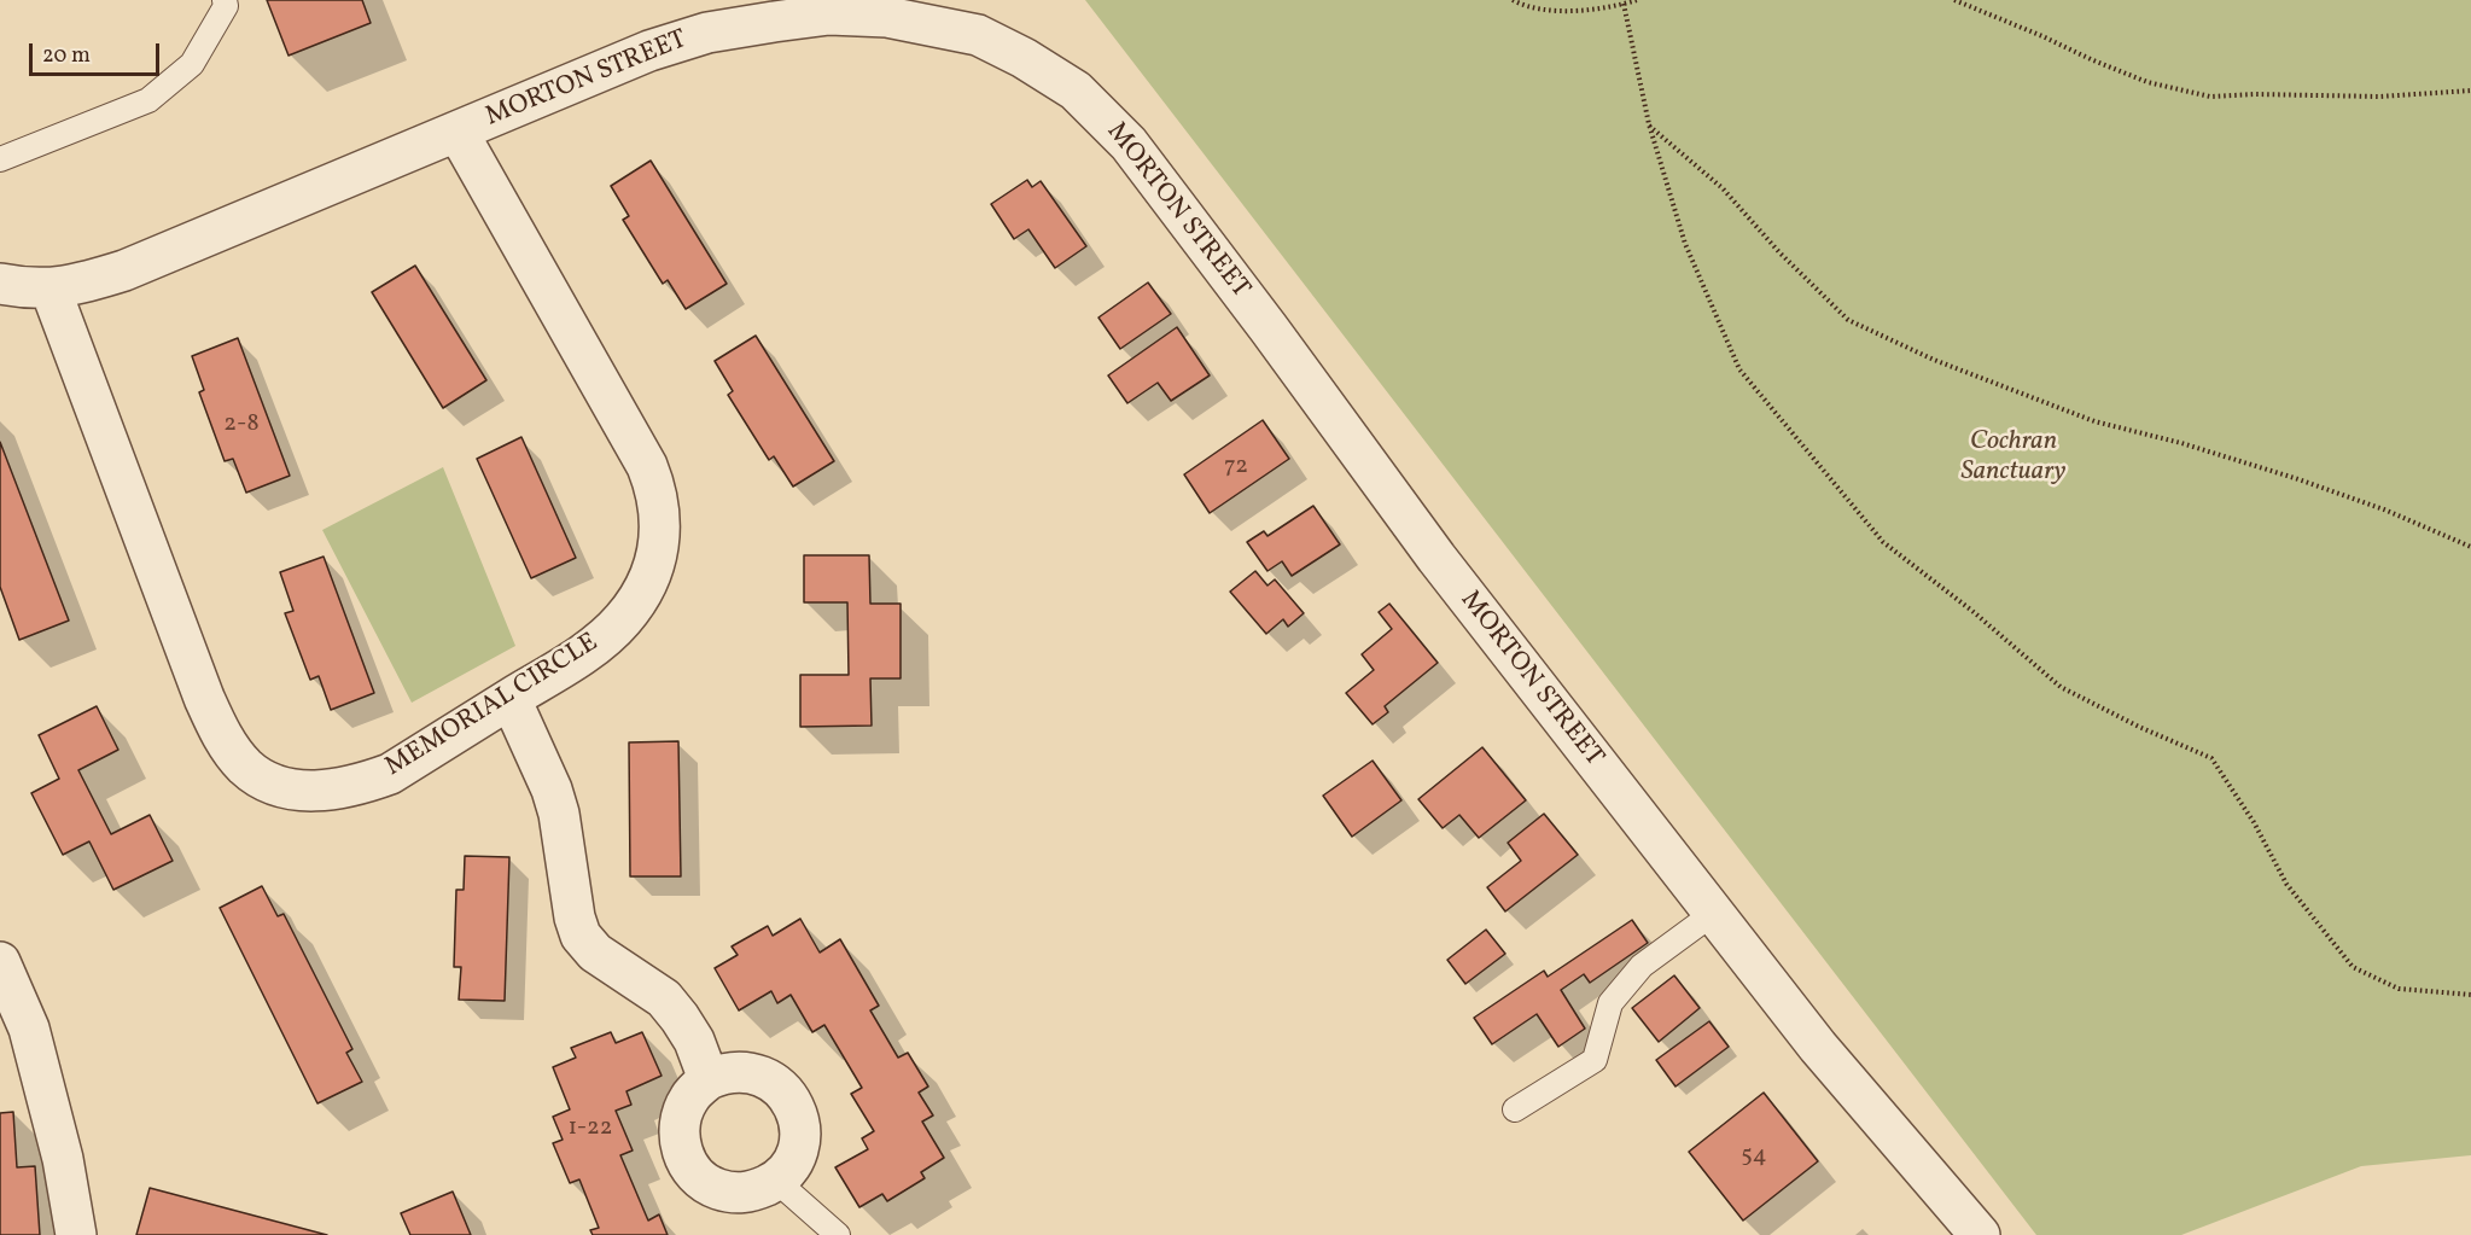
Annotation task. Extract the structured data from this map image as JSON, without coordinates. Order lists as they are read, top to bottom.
{
  "streets": {
    "street": ["MORTON STREET", "MEMORIAL CIRCLE"]
  },
  "crossings": [
    ["MORTON STREET", "MEMORIAL CIRCLE"]
  ],
  "parks": ["Cochran Sanctuary"],
  "house_numbers": [
    "2-8",
    "72",
    "1-22",
    "54"
  ],
  "scale_bar": "20 m"
}
